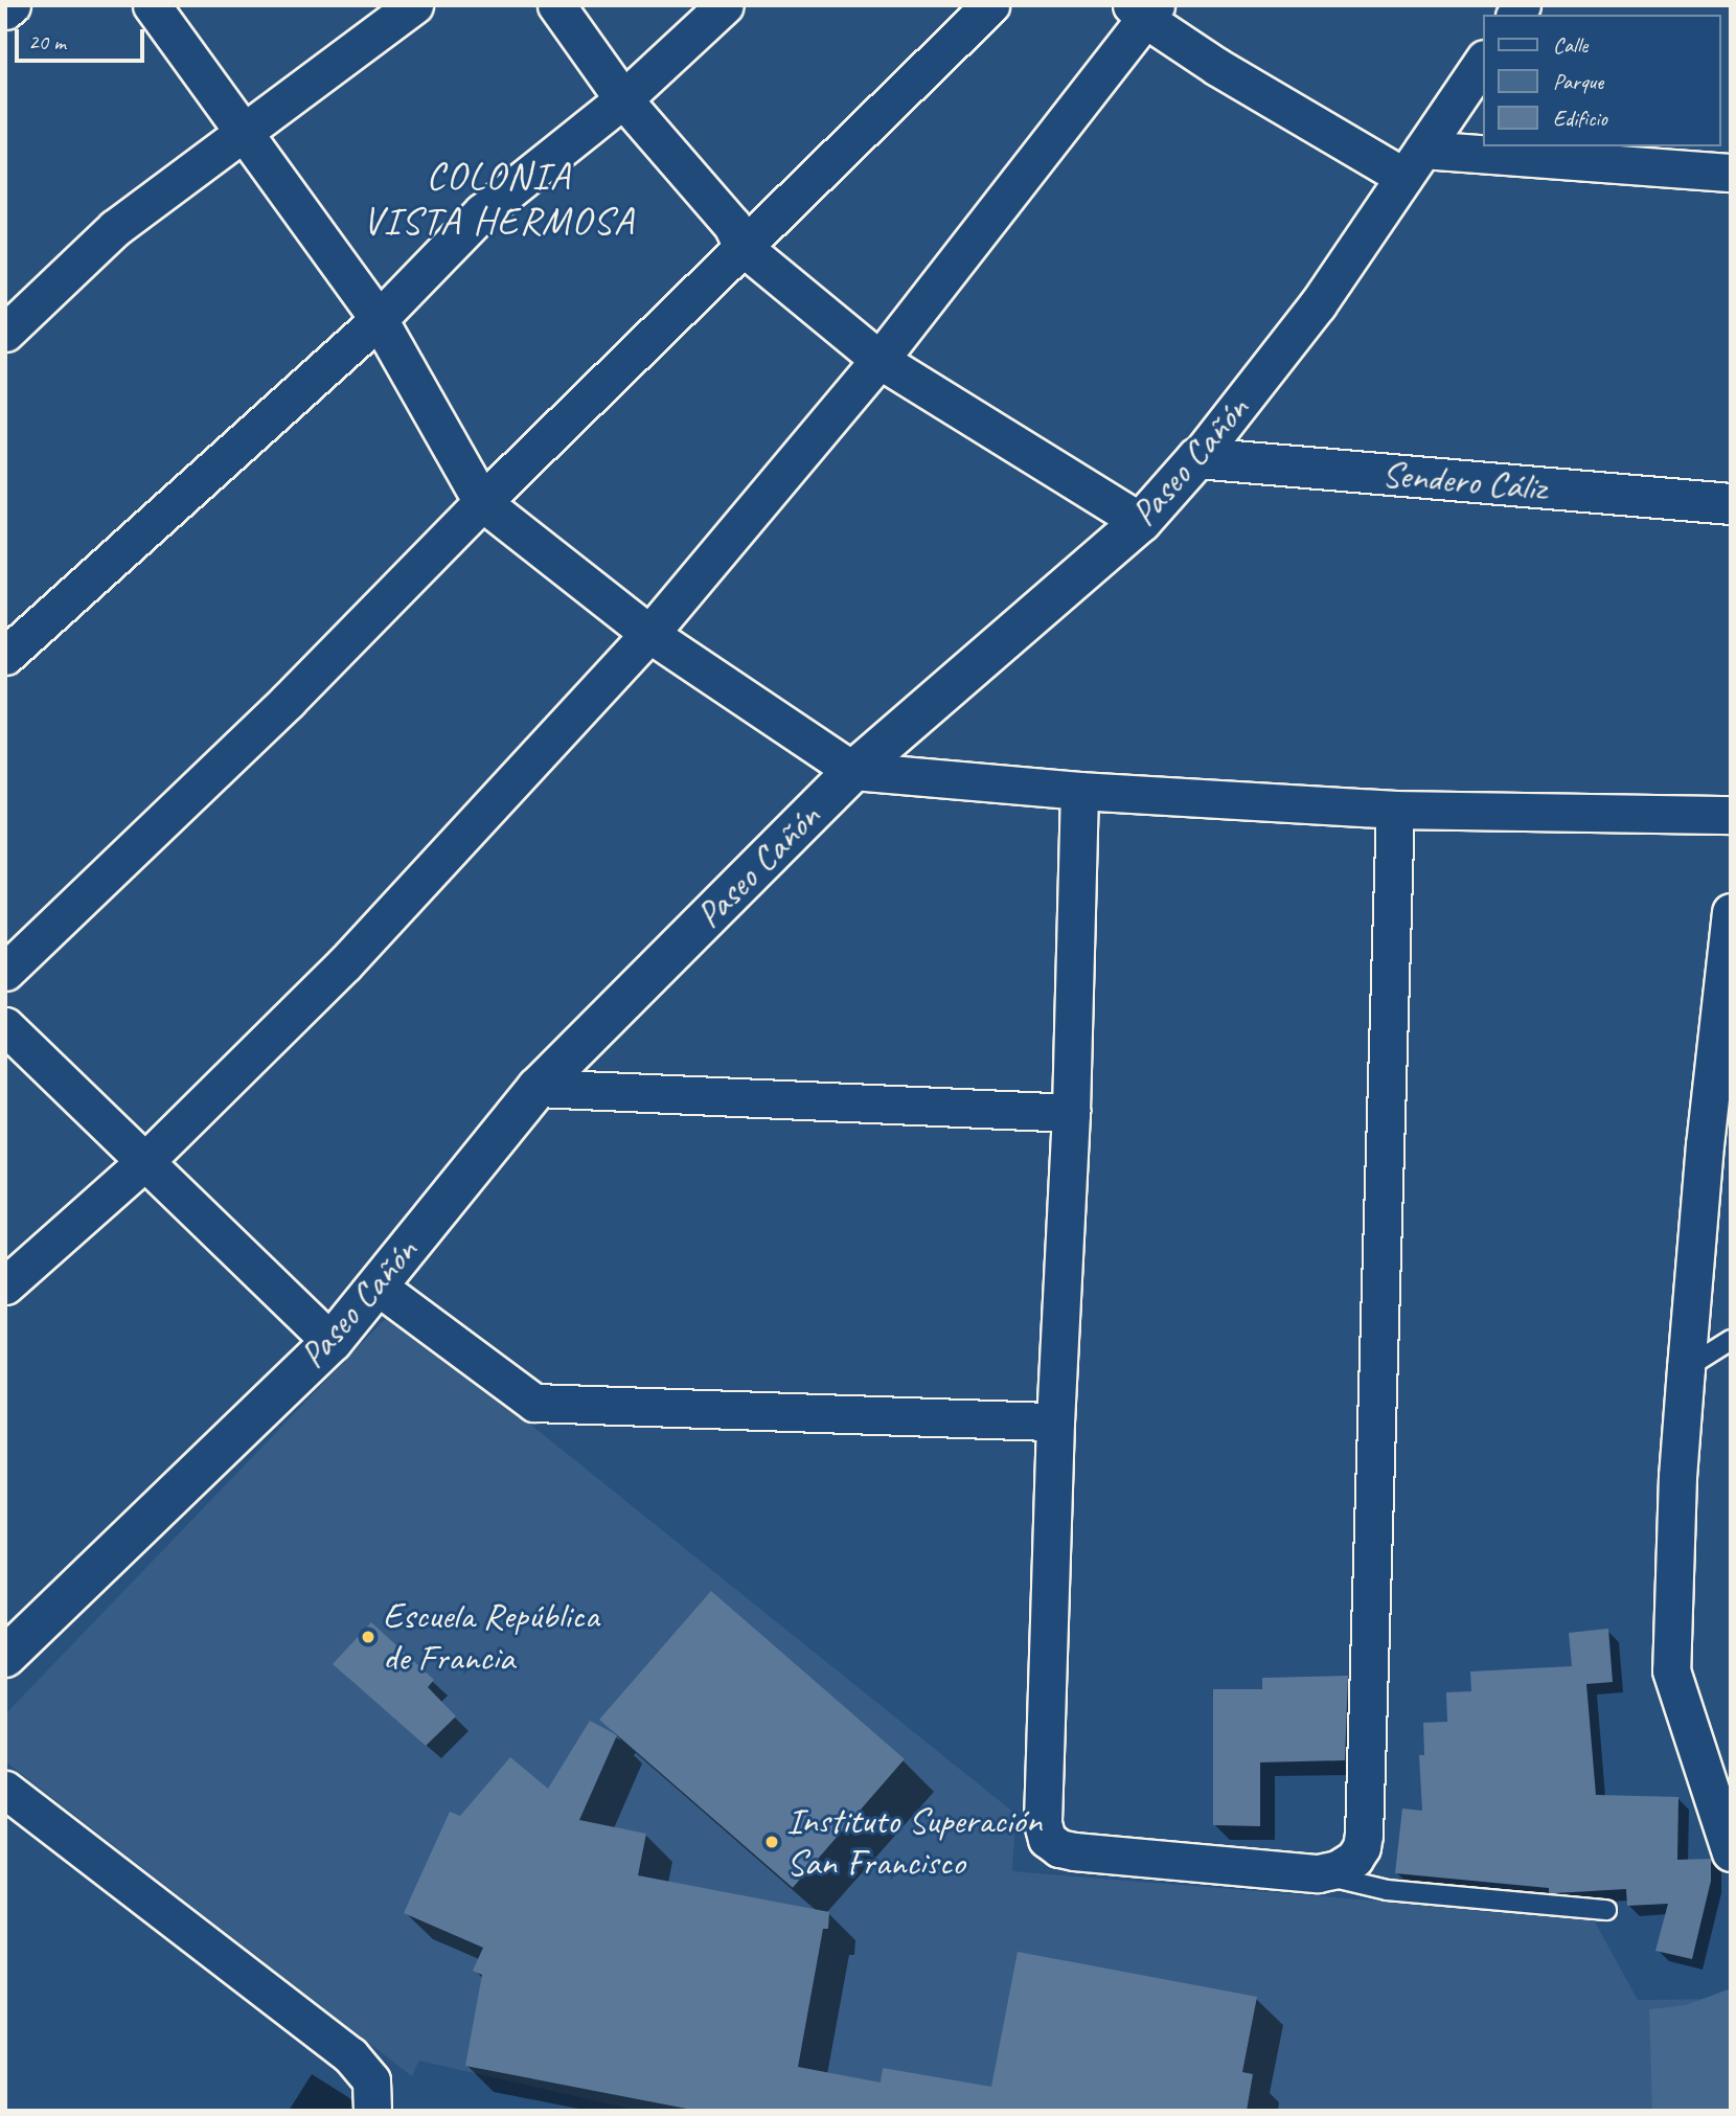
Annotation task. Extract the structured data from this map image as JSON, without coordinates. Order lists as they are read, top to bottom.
{
  "streets": {
    "street": ["Paseo Cañón", "Sendero Cáliz"]
  },
  "crossings": [
    ["Paseo Cañón", "Sendero Cáliz"]
  ],
  "districts": ["COLONIA VISTA HERMOSA"],
  "places": ["Escuela República de Francia", "Instituto Superación San Francisco"],
  "legend": ["Calle", "Parque", "Edificio"],
  "scale_bar": "20 m"
}
